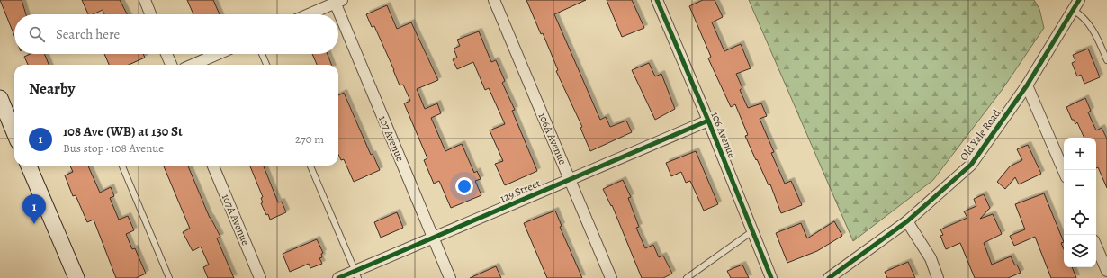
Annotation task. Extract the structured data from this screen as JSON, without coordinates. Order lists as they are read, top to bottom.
{
  "streets": {
    "street": [
      "106 Avenue",
      "Old Yale Road",
      "107 Avenue",
      "106A Avenue",
      "129 Street",
      "107A Avenue"
    ]
  },
  "crossings": [
    ["106 Avenue", "129 Street"],
    ["107 Avenue", "129 Street"],
    ["106A Avenue", "129 Street"]
  ],
  "page": {
    "search": "Search here",
    "heading": "Nearby",
    "list": [
      {
        "mark": "1",
        "name": "108 Ave (WB) at 130 St",
        "note": "Bus stop · 108 Avenue",
        "value": "270 m"
      }
    ],
    "map_buttons": ["+", "−"],
    "pins": "1"
  }
}
